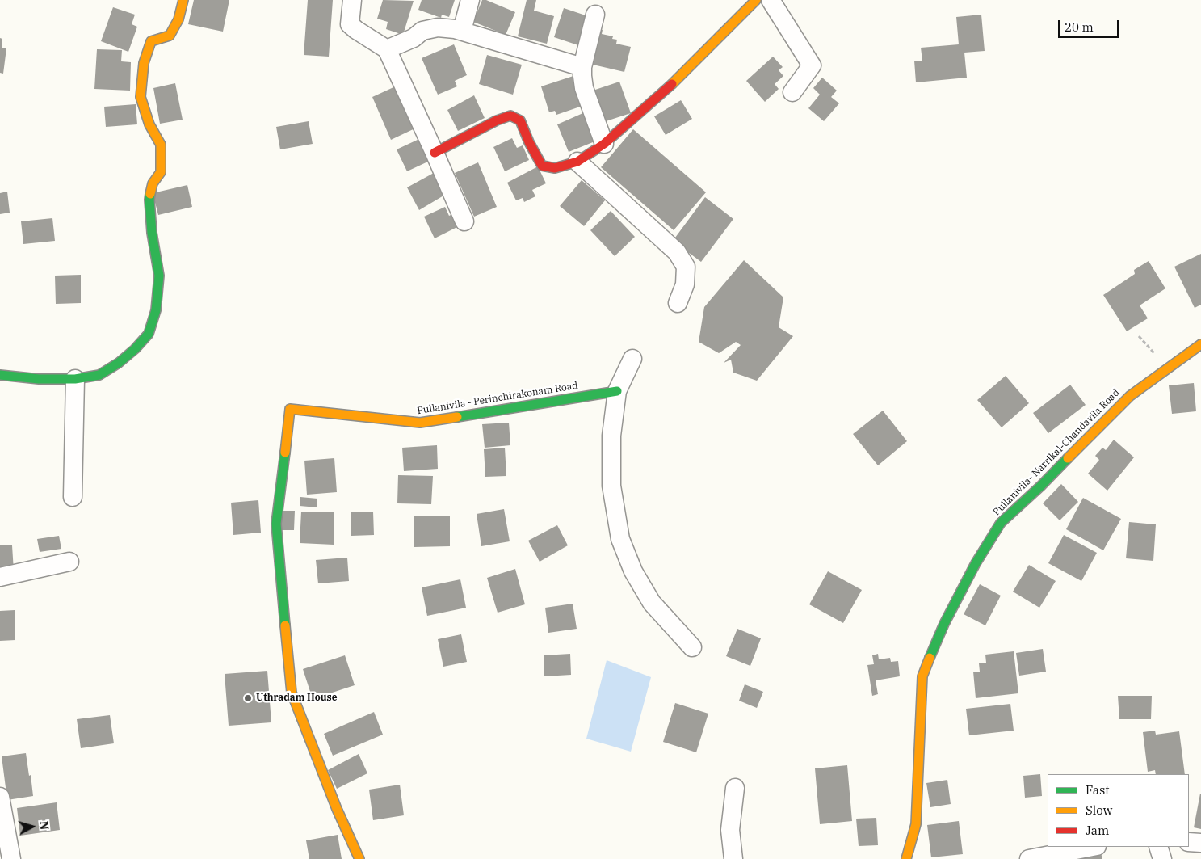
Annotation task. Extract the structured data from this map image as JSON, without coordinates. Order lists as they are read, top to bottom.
{
  "streets": {
    "street": ["Pullanivila - Perinchirakonam Road", "Pullanivila- Narrikal-Chandavila Road"]
  },
  "places": ["Uthradam House"],
  "legend": ["Fast", "Slow", "Jam"],
  "scale_bar": "20 m",
  "north": "right"
}
